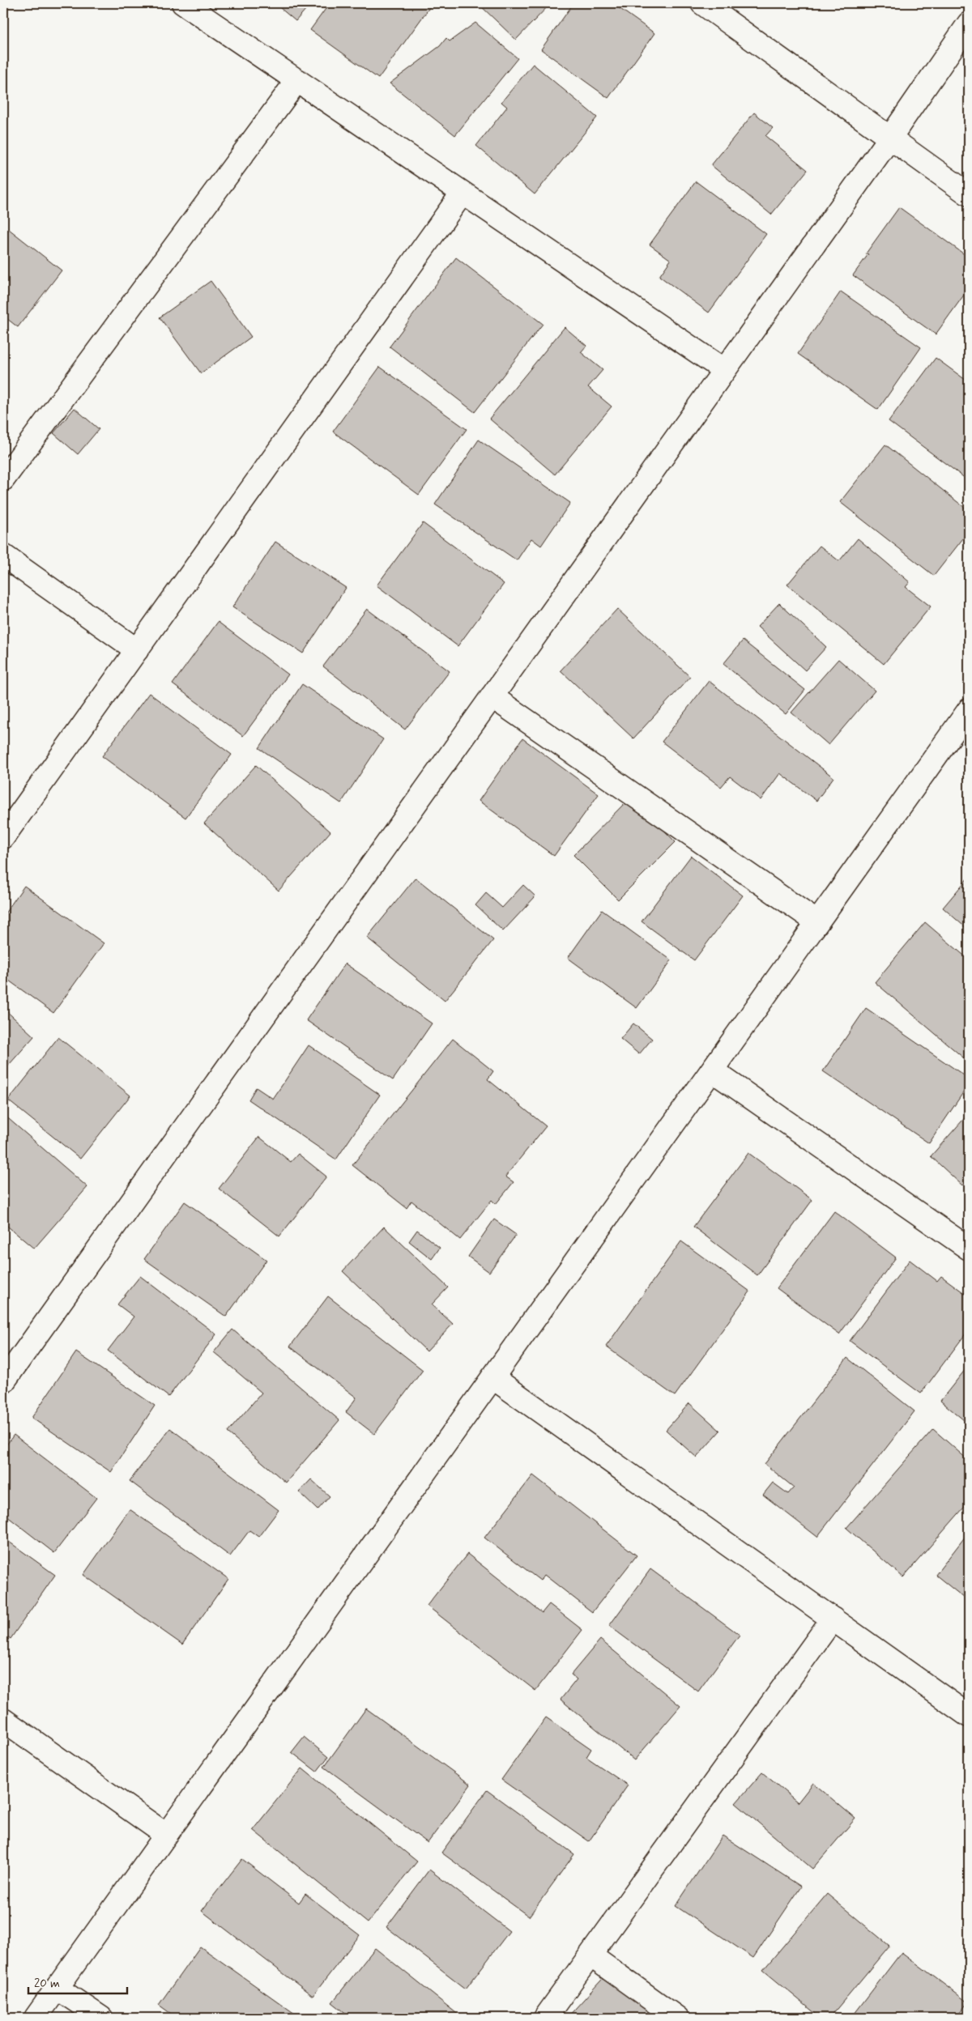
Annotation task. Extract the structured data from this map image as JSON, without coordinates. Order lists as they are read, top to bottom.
{
  "scale_bar": "20 m"
}
